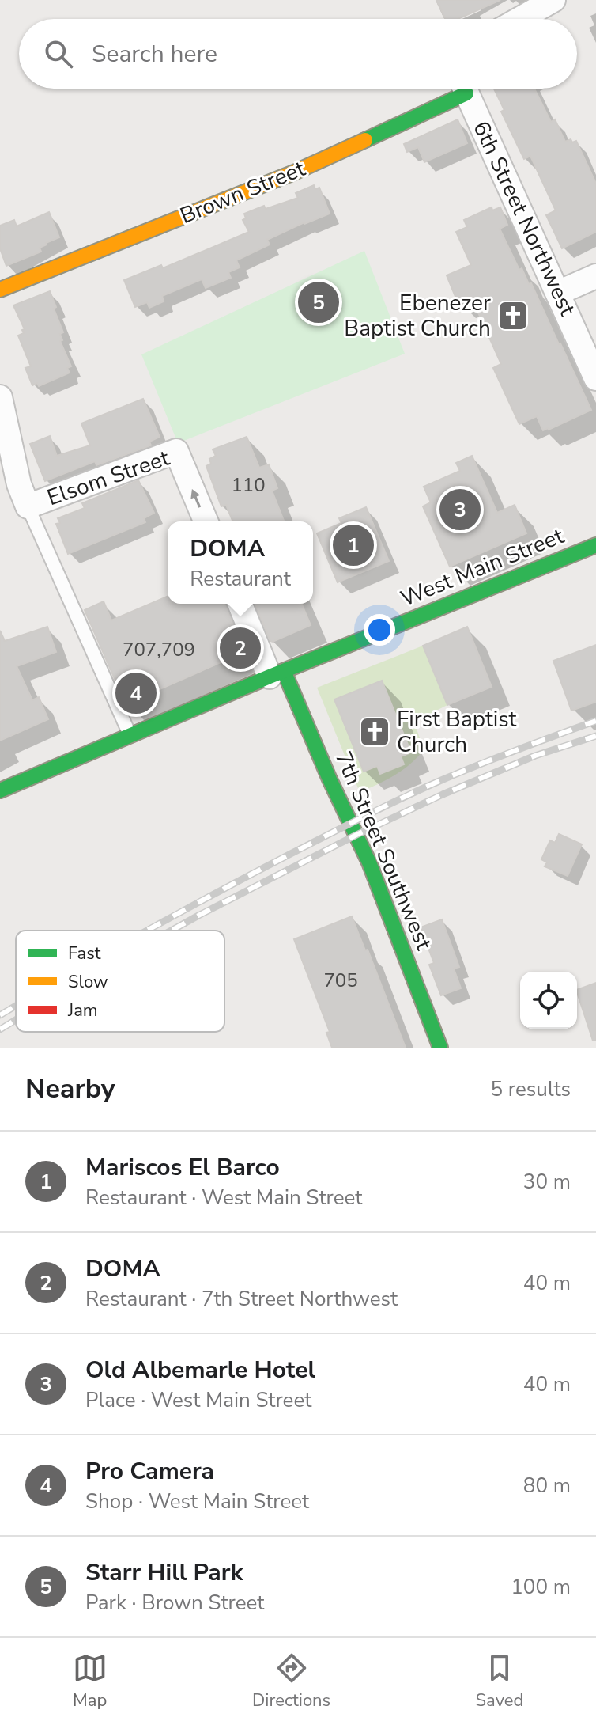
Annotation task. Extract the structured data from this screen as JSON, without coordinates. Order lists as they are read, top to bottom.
{
  "streets": {
    "street": [
      "Brown Street",
      "6th Street Northwest",
      "Elsom Street",
      "West Main Street",
      "7th Street Southwest"
    ]
  },
  "crossings": [
    ["West Main Street", "7th Street Southwest"]
  ],
  "places": {
    "church": ["Ebenezer Baptist Church", "First Baptist Church"]
  },
  "house_numbers": ["110", "707,709", "705"],
  "legend": ["Fast", "Slow", "Jam"],
  "page": {
    "search": "Search here",
    "pins": [
      "5",
      "3",
      "1",
      "2",
      "4"
    ],
    "popup": ["DOMA", "Restaurant"],
    "heading": ["Nearby", "5 results"],
    "list": [
      {
        "mark": "1",
        "name": "Mariscos El Barco",
        "note": "Restaurant · West Main Street",
        "value": "30 m"
      },
      {
        "mark": "2",
        "name": "DOMA",
        "note": "Restaurant · 7th Street Northwest",
        "value": "40 m"
      },
      {
        "mark": "3",
        "name": "Old Albemarle Hotel",
        "note": "Place · West Main Street",
        "value": "40 m"
      },
      {
        "mark": "4",
        "name": "Pro Camera",
        "note": "Shop · West Main Street",
        "value": "80 m"
      },
      {
        "mark": "5",
        "name": "Starr Hill Park",
        "note": "Park · Brown Street",
        "value": "100 m"
      }
    ],
    "nav": ["Map", "Directions", "Saved"]
  }
}
